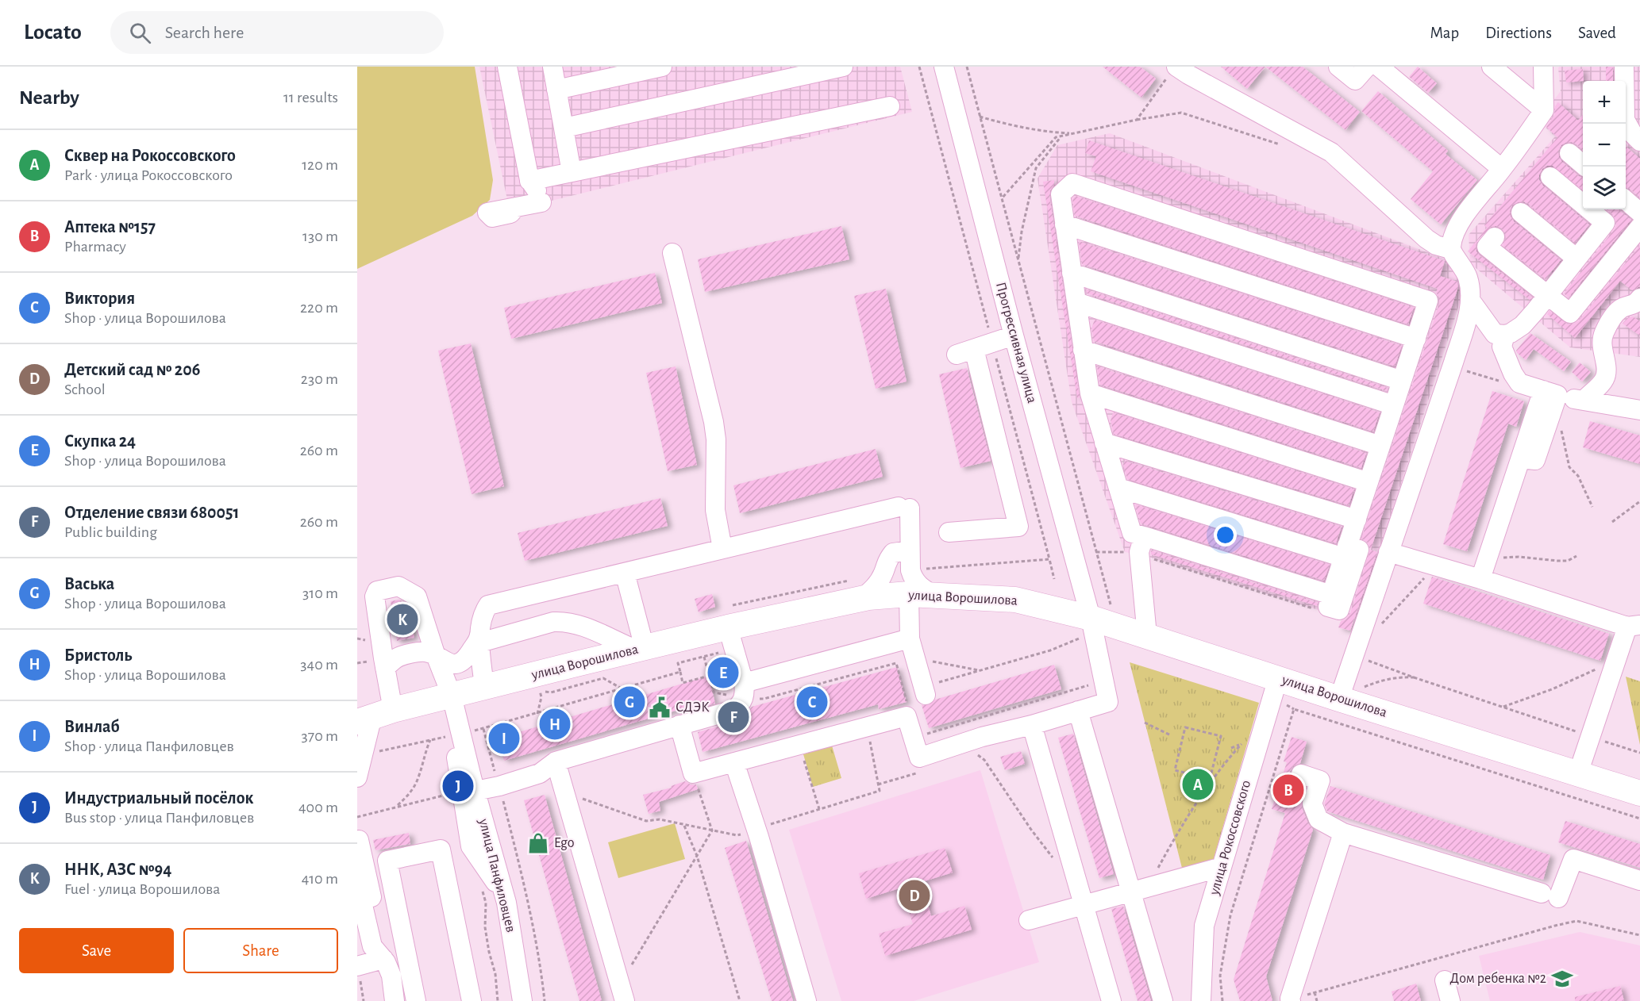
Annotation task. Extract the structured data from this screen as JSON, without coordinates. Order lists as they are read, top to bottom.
{
  "streets": {
    "main road": ["улица Ворошилова"],
    "street": ["Прогрессивная улица", "улица Рокоссовского", "улица Панфиловцев"]
  },
  "crossings": [
    ["Прогрессивная улица", "улица Ворошилова"],
    ["улица Ворошилова", "улица Рокоссовского"],
    ["улица Ворошилова", "улица Панфиловцев"]
  ],
  "places": {
    "public building": ["СДЭК"],
    "shop": ["Ego"],
    "school or university": ["Дом ребенка №2"]
  },
  "page": {
    "header": "Locato",
    "search": "Search here",
    "nav": ["Map", "Directions", "Saved"],
    "heading": ["Nearby", "11 results"],
    "map_buttons": ["+", "−"],
    "list": [
      {
        "mark": "A",
        "name": "Сквер на Рокоссовского",
        "note": "Park · улица Рокоссовского",
        "value": "120 m"
      },
      {
        "mark": "B",
        "name": "Аптека №157",
        "note": "Pharmacy",
        "value": "130 m"
      },
      {
        "mark": "C",
        "name": "Виктория",
        "note": "Shop · улица Ворошилова",
        "value": "220 m"
      },
      {
        "mark": "D",
        "name": "Детский сад № 206",
        "note": "School",
        "value": "230 m"
      },
      {
        "mark": "E",
        "name": "Скупка 24",
        "note": "Shop · улица Ворошилова",
        "value": "260 m"
      },
      {
        "mark": "F",
        "name": "Отделение связи 680051",
        "note": "Public building",
        "value": "260 m"
      },
      {
        "mark": "G",
        "name": "Васька",
        "note": "Shop · улица Ворошилова",
        "value": "310 m"
      },
      {
        "mark": "H",
        "name": "Бристоль",
        "note": "Shop · улица Ворошилова",
        "value": "340 m"
      },
      {
        "mark": "I",
        "name": "Винлаб",
        "note": "Shop · улица Панфиловцев",
        "value": "370 m"
      },
      {
        "mark": "J",
        "name": "Индустриальный посёлок",
        "note": "Bus stop · улица Панфиловцев",
        "value": "400 m"
      },
      {
        "mark": "K",
        "name": "ННК, АЗС №94",
        "note": "Fuel · улица Ворошилова",
        "value": "410 m"
      }
    ],
    "pins": [
      "K",
      "E",
      "C",
      "G",
      "F",
      "H",
      "I",
      "A",
      "J",
      "B",
      "D"
    ],
    "buttons": ["Save", "Share"]
  }
}
